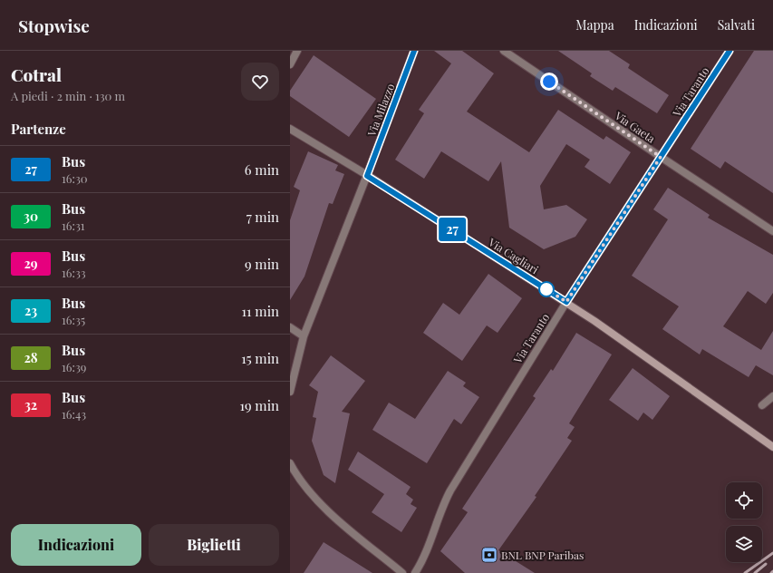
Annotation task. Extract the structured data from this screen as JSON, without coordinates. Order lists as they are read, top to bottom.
{
  "streets": {
    "street": [
      "Via Taranto",
      "Via Milazzo",
      "Via Gaeta",
      "Via Cagliari"
    ]
  },
  "crossings": [
    ["Via Taranto", "Via Gaeta"],
    ["Via Taranto", "Via Cagliari"],
    ["Via Milazzo", "Via Cagliari"]
  ],
  "places": {
    "bank": ["BNL BNP Paribas"]
  },
  "lines": ["bus line 27"],
  "page": {
    "header": "Stopwise",
    "nav": ["Mappa", "Indicazioni", "Salvati"],
    "heading": [
      ["Cotral", "A piedi · 2 min · 130 m"],
      "Partenze"
    ],
    "on_map": "27",
    "list": [
      {
        "mark": "27",
        "name": "Bus",
        "note": "16:30",
        "value": "6 min"
      },
      {
        "mark": "30",
        "name": "Bus",
        "note": "16:31",
        "value": "7 min"
      },
      {
        "mark": "29",
        "name": "Bus",
        "note": "16:33",
        "value": "9 min"
      },
      {
        "mark": "23",
        "name": "Bus",
        "note": "16:35",
        "value": "11 min"
      },
      {
        "mark": "28",
        "name": "Bus",
        "note": "16:39",
        "value": "15 min"
      },
      {
        "mark": "32",
        "name": "Bus",
        "note": "16:43",
        "value": "19 min"
      }
    ],
    "buttons": ["Indicazioni", "Biglietti"]
  }
}
